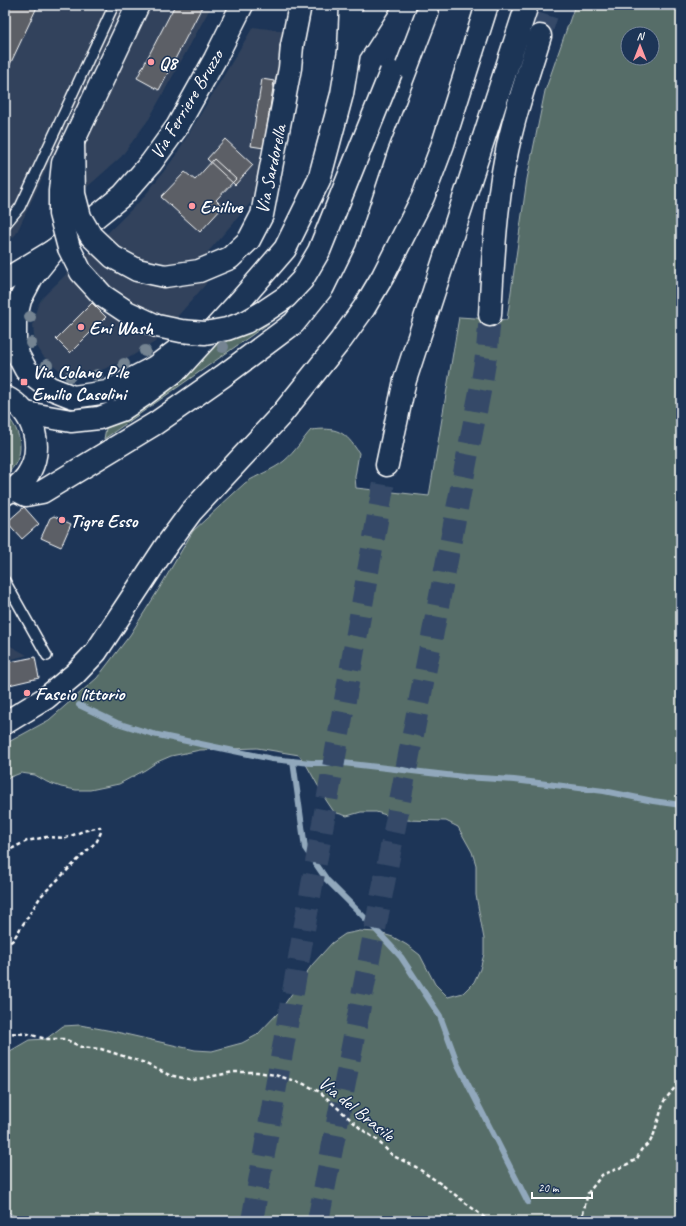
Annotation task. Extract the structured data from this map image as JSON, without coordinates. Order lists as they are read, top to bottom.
{
  "streets": {
    "main road": ["Via Ferriere Bruzzo", "Via Sardorella"],
    "path": ["Via del Brasile"]
  },
  "places": {
    "other": [
      "Q8",
      "Enilive",
      "Eni Wash",
      "Tigre Esso",
      "Fascio littorio"
    ],
    "transit": ["Via Colano P.le Emilio Casolini"]
  },
  "scale_bar": "20 m",
  "north": "top"
}
